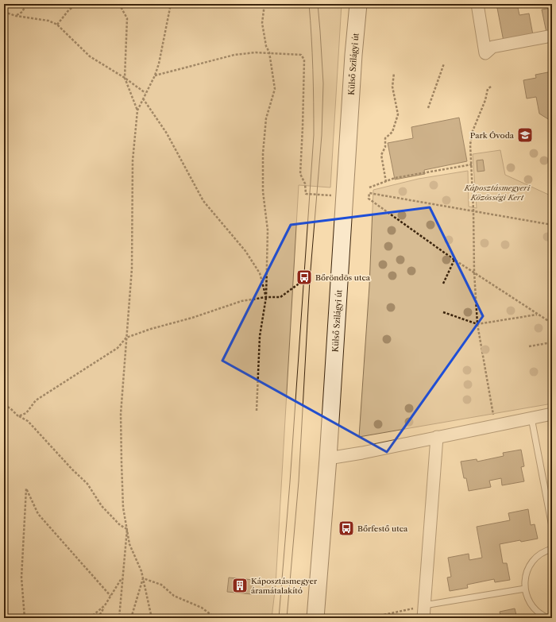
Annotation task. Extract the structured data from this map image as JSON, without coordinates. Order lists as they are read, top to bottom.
{
  "streets": {
    "street": ["Külső Szilágyi út"]
  },
  "parks": ["Káposztásmegyeri Közösségi Kert"],
  "places": {
    "school or university": ["Park Óvoda"],
    "bus stop": ["Bőröndös utca", "Bőrfestő utca"],
    "building": ["Káposztásmegyer áramátalakító"]
  }
}
